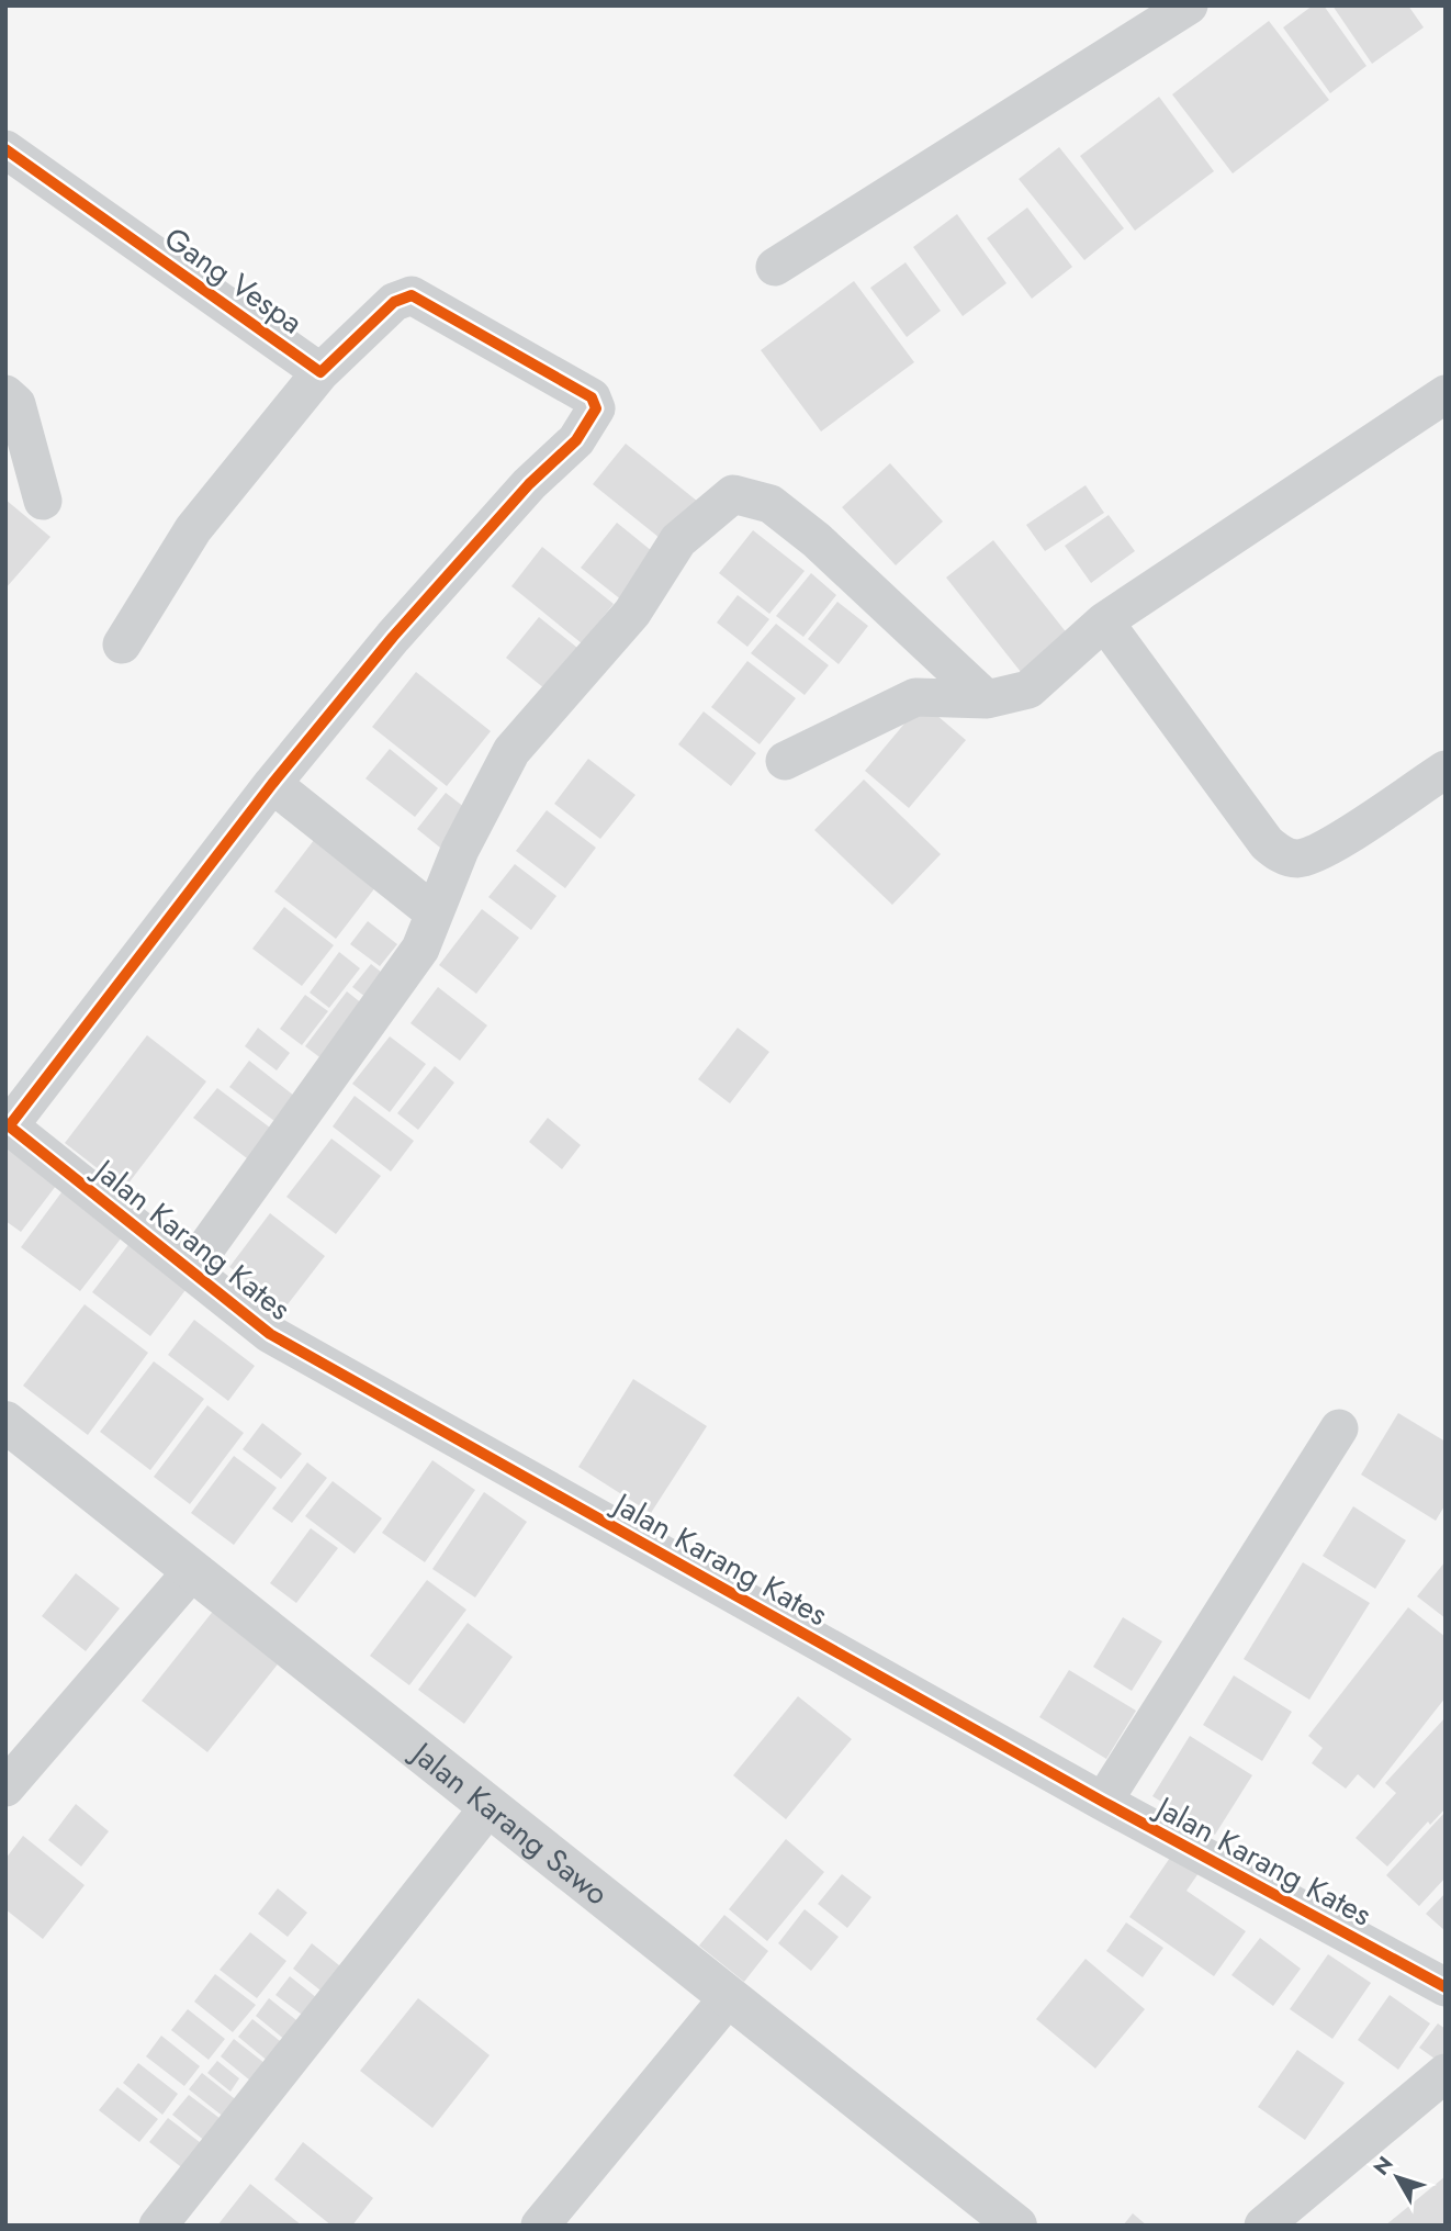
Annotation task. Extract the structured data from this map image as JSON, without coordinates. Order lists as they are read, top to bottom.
{
  "streets": {
    "street": ["Gang Vespa", "Jalan Karang Kates", "Jalan Karang Sawo"]
  },
  "north": "top left"
}
